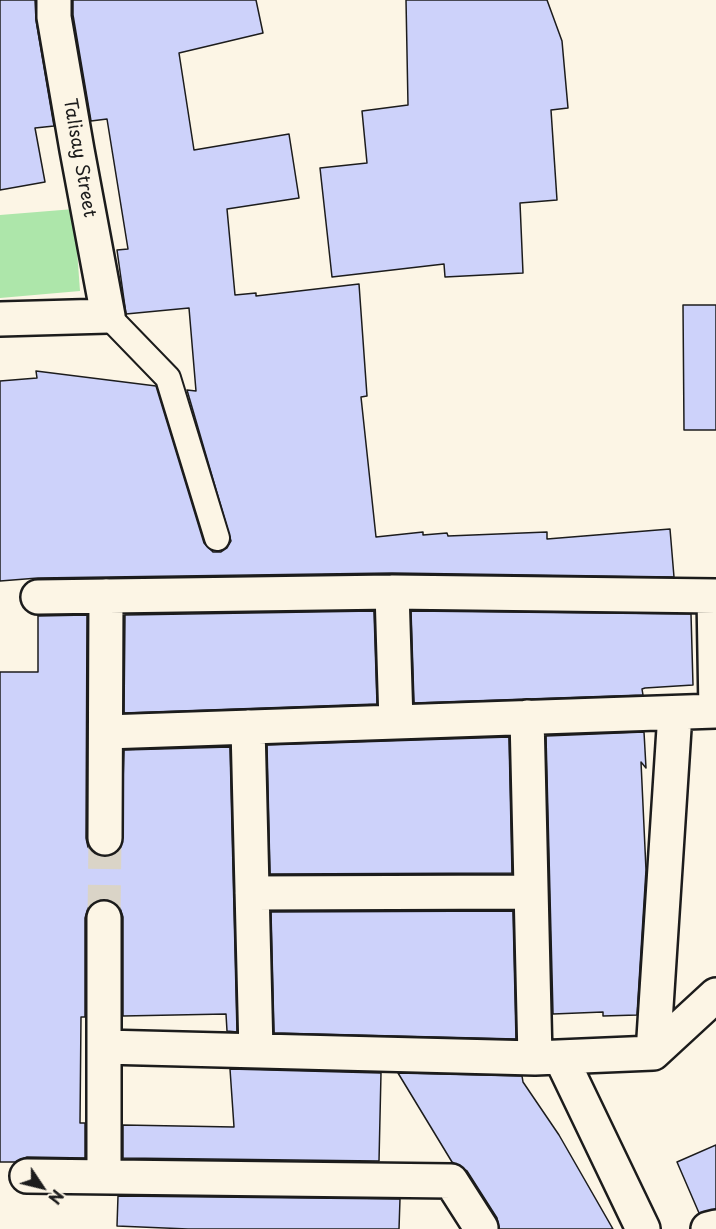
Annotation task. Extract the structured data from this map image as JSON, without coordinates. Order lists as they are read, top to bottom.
{
  "streets": {
    "street": ["Talisay Street"]
  },
  "north": "bottom right"
}
